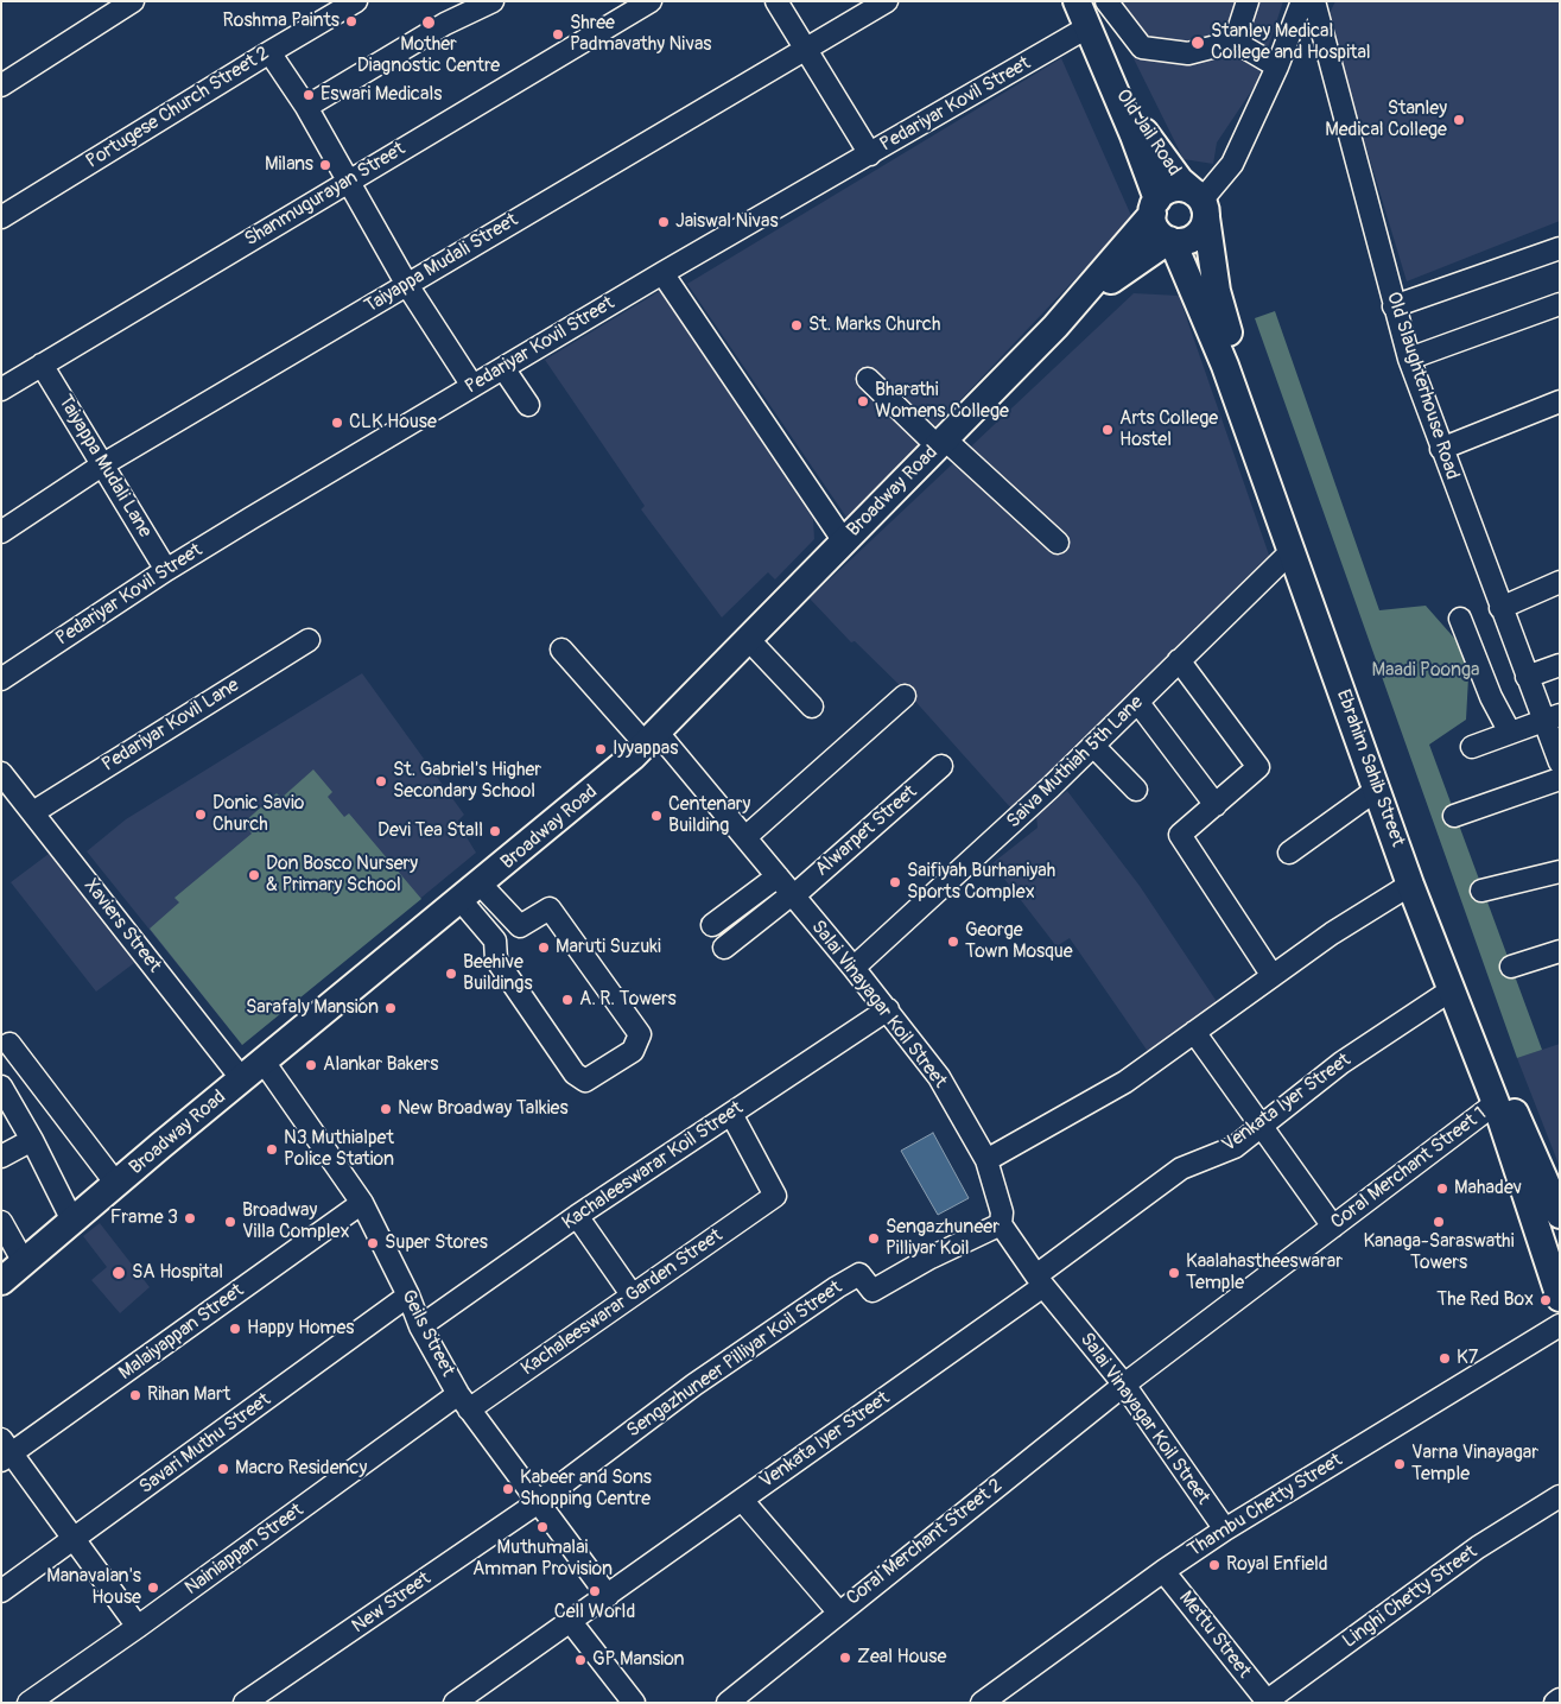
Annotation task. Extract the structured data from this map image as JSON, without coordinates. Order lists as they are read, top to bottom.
{
  "streets": {
    "main road": ["Old Jail Road", "Broadway Road", "Ebrahim Sahib Street"],
    "street": [
      "Pedariyar Kovil Street",
      "Portugese Church Street 2",
      "Shanmugurayan Street",
      "Taiyappa Mudali Street",
      "Old Slaughterhouse Road",
      "Taiyappa Mudali Lane",
      "Pedariyar Kovil Lane",
      "Saiva Muthiah 5th Lane",
      "Alwarpet Street",
      "Xaviers Street",
      "Salai Vinayagar Koil Street",
      "Venkata Iyer Street",
      "Kachaleeswarar Koil Street",
      "Coral Merchant Street 1",
      "Kachaleeswarar Garden Street",
      "Malaiyappan Street",
      "Geils Street",
      "Sengazhuneer Pilliyar Koil Street",
      "Savari Muthu Street",
      "Thambu Chetty Street",
      "Coral Merchant Street 2",
      "Nainiappan Street",
      "Linghi Chetty Street",
      "New Street",
      "Mettu Street"
    ]
  },
  "crossings": [
    ["Pedariyar Kovil Street", "Old Jail Road"],
    ["Pedariyar Kovil Street", "Taiyappa Mudali Lane"],
    ["Old Jail Road", "Broadway Road"],
    ["Old Jail Road", "Ebrahim Sahib Street"],
    ["Shanmugurayan Street", "Taiyappa Mudali Lane"],
    ["Taiyappa Mudali Street", "Taiyappa Mudali Lane"],
    ["Broadway Road", "Ebrahim Sahib Street"],
    ["Broadway Road", "Xaviers Street"],
    ["Broadway Road", "Salai Vinayagar Koil Street"],
    ["Broadway Road", "Geils Street"],
    ["Pedariyar Kovil Lane", "Xaviers Street"],
    ["Saiva Muthiah 5th Lane", "Ebrahim Sahib Street"],
    ["Saiva Muthiah 5th Lane", "Salai Vinayagar Koil Street"],
    ["Ebrahim Sahib Street", "Venkata Iyer Street"],
    ["Ebrahim Sahib Street", "Coral Merchant Street 1"],
    ["Alwarpet Street", "Salai Vinayagar Koil Street"],
    ["Salai Vinayagar Koil Street", "Venkata Iyer Street"],
    ["Salai Vinayagar Koil Street", "Kachaleeswarar Koil Street"],
    ["Salai Vinayagar Koil Street", "Coral Merchant Street 1"],
    ["Salai Vinayagar Koil Street", "Sengazhuneer Pilliyar Koil Street"],
    ["Salai Vinayagar Koil Street", "Thambu Chetty Street"],
    ["Salai Vinayagar Koil Street", "Coral Merchant Street 2"],
    ["Venkata Iyer Street", "Geils Street"],
    ["Kachaleeswarar Koil Street", "Kachaleeswarar Garden Street"],
    ["Kachaleeswarar Koil Street", "Geils Street"],
    ["Coral Merchant Street 1", "Coral Merchant Street 2"],
    ["Kachaleeswarar Garden Street", "Geils Street"],
    ["Kachaleeswarar Garden Street", "Nainiappan Street"],
    ["Malaiyappan Street", "Geils Street"],
    ["Geils Street", "Sengazhuneer Pilliyar Koil Street"],
    ["Geils Street", "Savari Muthu Street"],
    ["Geils Street", "Nainiappan Street"],
    ["Geils Street", "New Street"],
    ["Sengazhuneer Pilliyar Koil Street", "New Street"],
    ["Thambu Chetty Street", "Mettu Street"],
    ["Linghi Chetty Street", "Mettu Street"]
  ],
  "parks": ["Maadi Poonga"],
  "places": [
    "Roshma Paints",
    "Mother Diagnostic Centre",
    "Shree Padmavathy Nivas",
    "Stanley Medical College and Hospital",
    "Eswari Medicals",
    "Stanley Medical College",
    "Milans",
    "Jaiswal Nivas",
    "St. Marks Church",
    "Bharathi Womens College",
    "CLK House",
    "Arts College Hostel",
    "Iyyappas",
    "St. Gabriel's Higher Secondary School",
    "Donic Savio Church",
    "Centenary Building",
    "Devi Tea Stall",
    "Don Bosco Nursery & Primary School",
    "Saifiyah Burhaniyah Sports Complex",
    "George Town Mosque",
    "Maruti Suzuki",
    "Beehive Buildings",
    "A. R. Towers",
    "Sarafaly Mansion",
    "Alankar Bakers",
    "New Broadway Talkies",
    "N3 Muthialpet Police Station",
    "Mahadev",
    "Frame 3",
    "Broadway Villa Complex",
    "Kanaga-Saraswathi Towers",
    "Sengazhuneer Pilliyar Koil",
    "Super Stores",
    "SA Hospital",
    "Kaalahastheeswarar Temple",
    "The Red Box",
    "Happy Homes",
    "K7",
    "Rihan Mart",
    "Varna Vinayagar Temple",
    "Macro Residency",
    "Kabeer and Sons Shopping Centre",
    "Muthumalai Amman Provision",
    "Royal Enfield",
    "Manavalan's House",
    "Cell World",
    "Zeal House",
    "GP Mansion"
  ]
}
